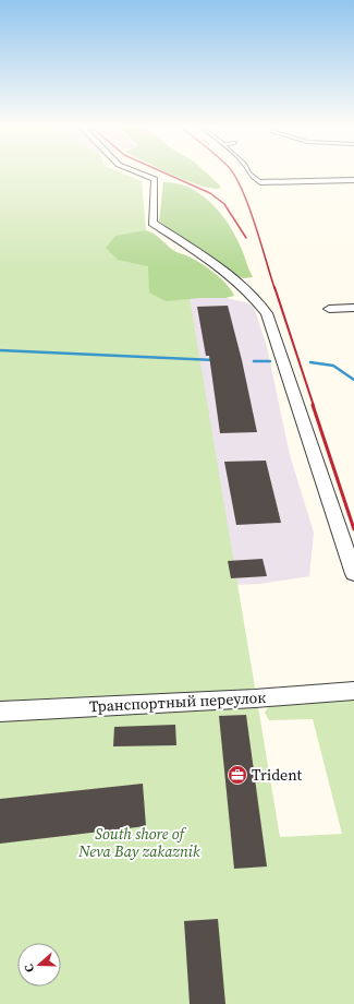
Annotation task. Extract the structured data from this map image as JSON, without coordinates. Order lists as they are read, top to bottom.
{
  "streets": {
    "street": ["Транспортный переулок"]
  },
  "parks": ["South shore of Neva Bay zakaznik"],
  "places": {
    "office": ["Trident"]
  },
  "north": "left"
}
